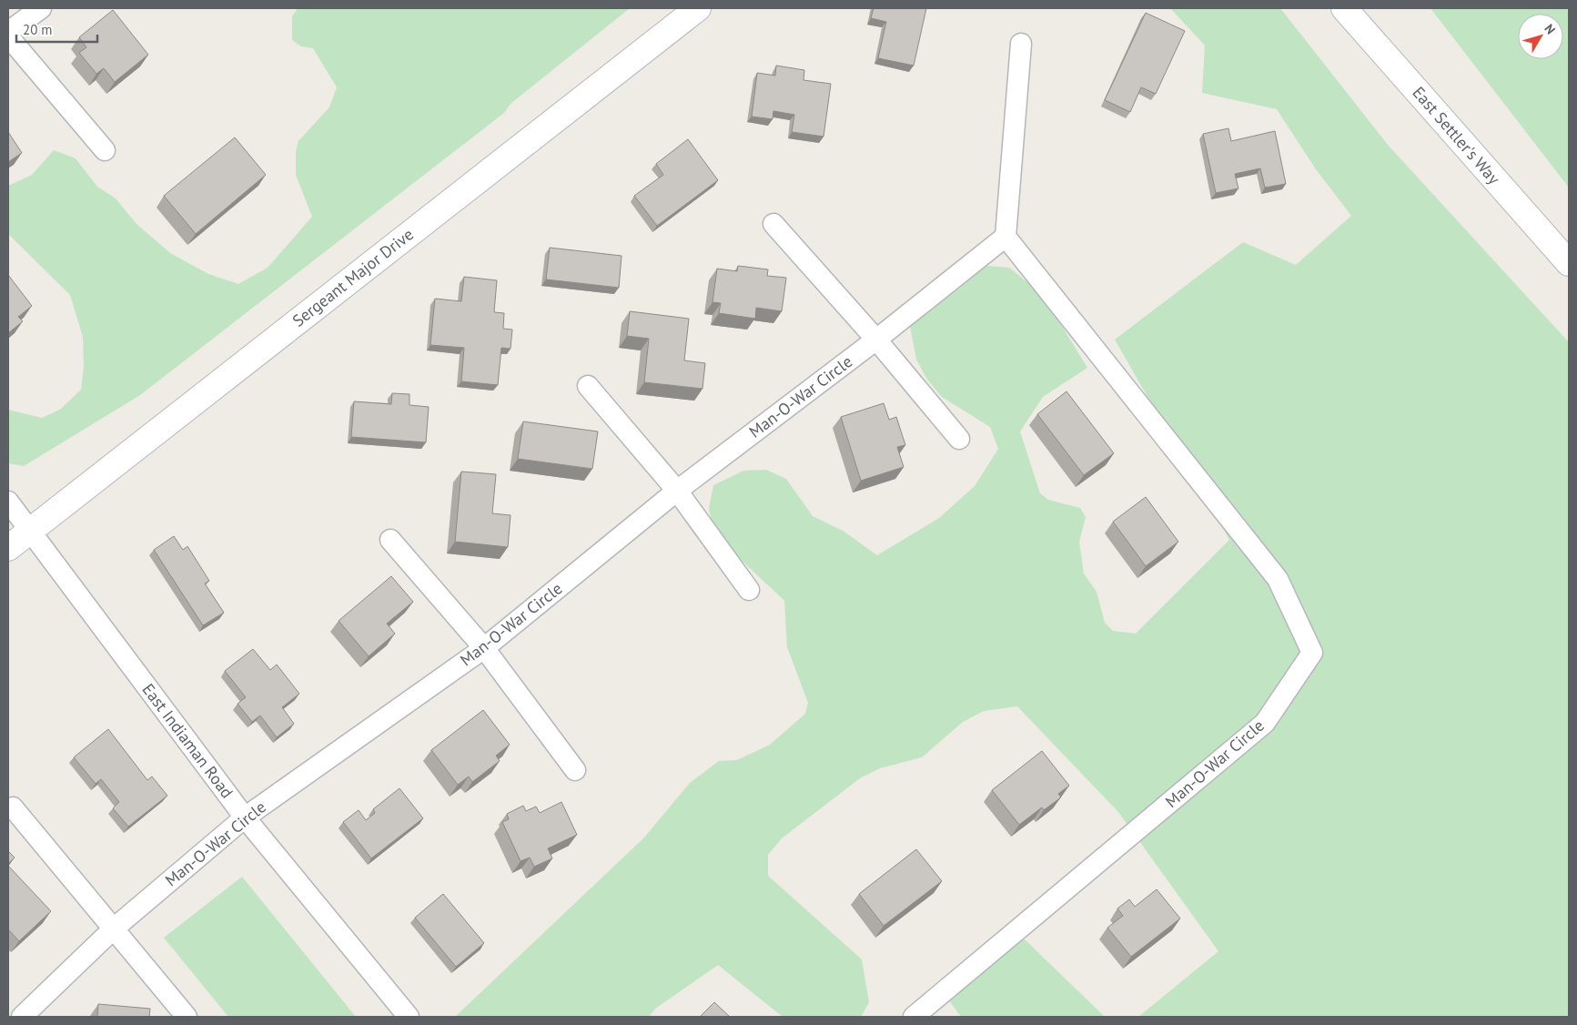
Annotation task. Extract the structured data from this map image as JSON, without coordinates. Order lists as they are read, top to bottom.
{
  "streets": {
    "street": [
      "East Settler's Way",
      "Sergeant Major Drive",
      "Man-O-War Circle",
      "East Indiaman Road"
    ]
  },
  "crossings": [
    ["Sergeant Major Drive", "East Indiaman Road"],
    ["Man-O-War Circle", "East Indiaman Road"]
  ],
  "scale_bar": "20 m",
  "north": "top right"
}
